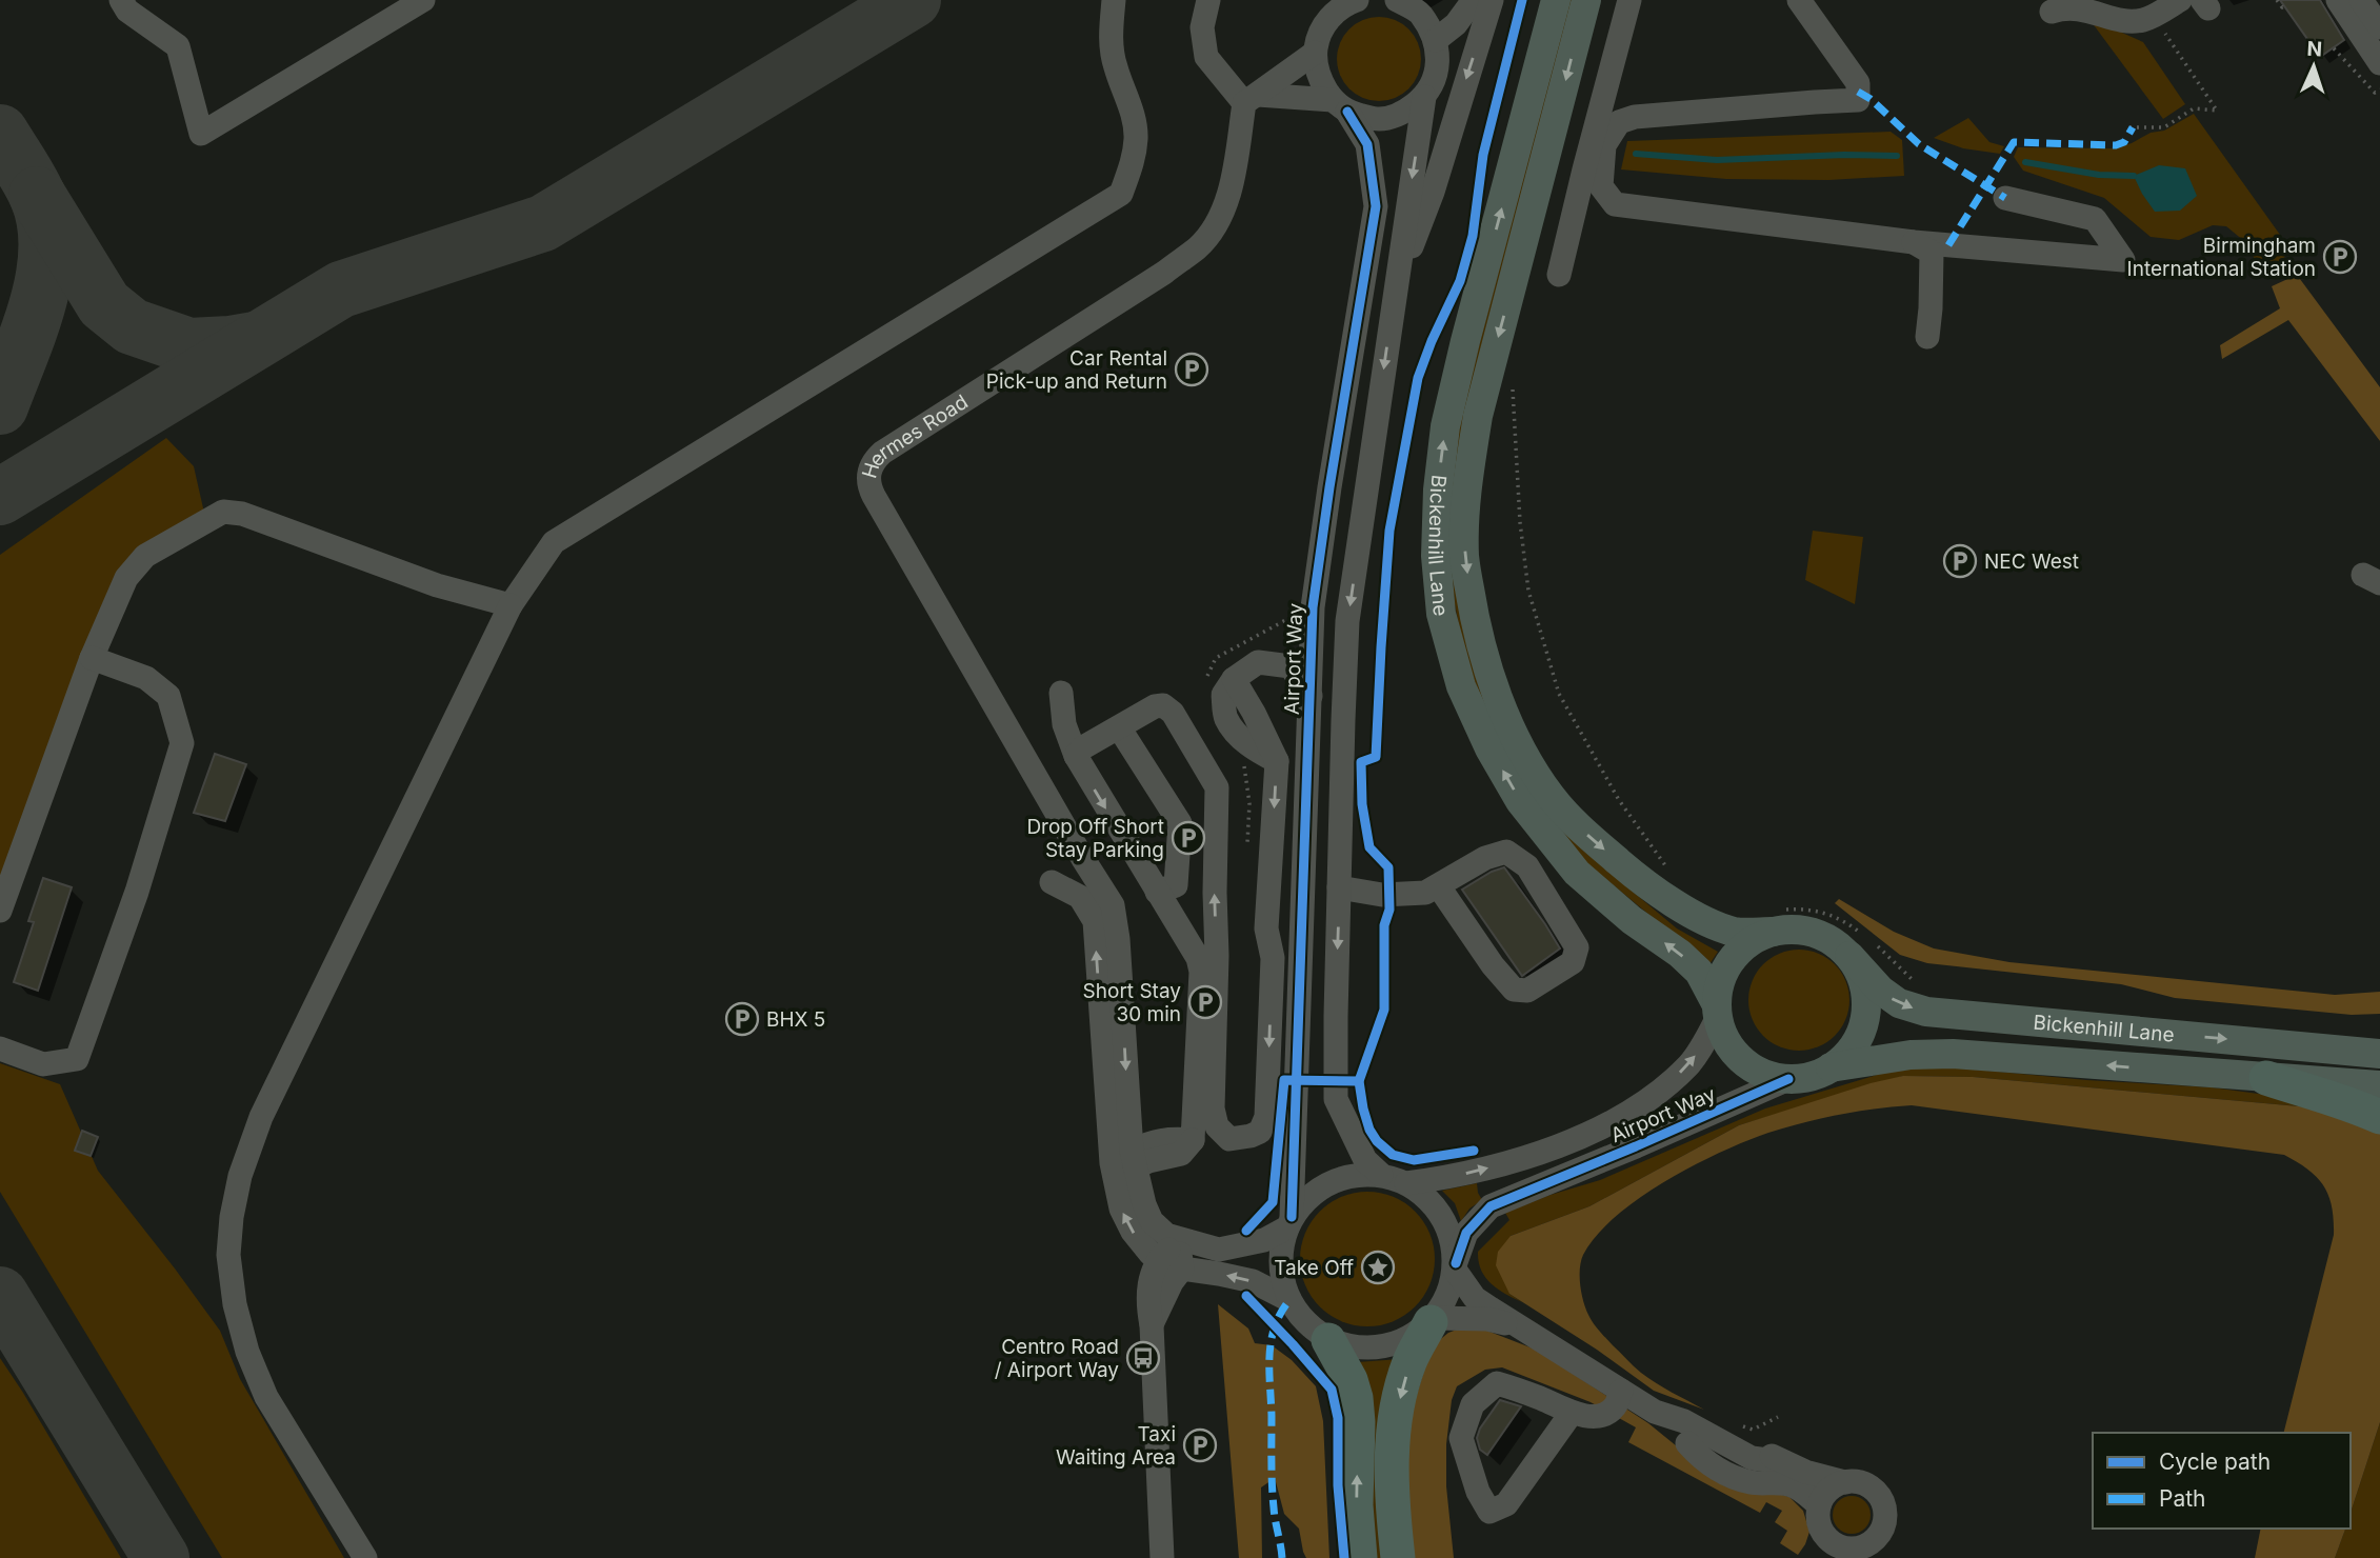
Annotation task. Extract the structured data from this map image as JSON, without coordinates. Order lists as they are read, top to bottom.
{
  "streets": {
    "main road": ["Bickenhill Lane"],
    "street": ["Hermes Road", "Airport Way"]
  },
  "crossings": [
    ["Bickenhill Lane", "Airport Way"]
  ],
  "places": {
    "parking": [
      "Birmingham International Station",
      "Car Rental Pick-up and Return",
      "NEC West",
      "Drop Off Short Stay Parking",
      "Short Stay 30 min",
      "BHX 5",
      "Taxi Waiting Area"
    ],
    "place": ["Take Off"],
    "bus stop": ["Centro Road / Airport Way"]
  },
  "legend": ["Cycle path", "Path"],
  "north": "top"
}
